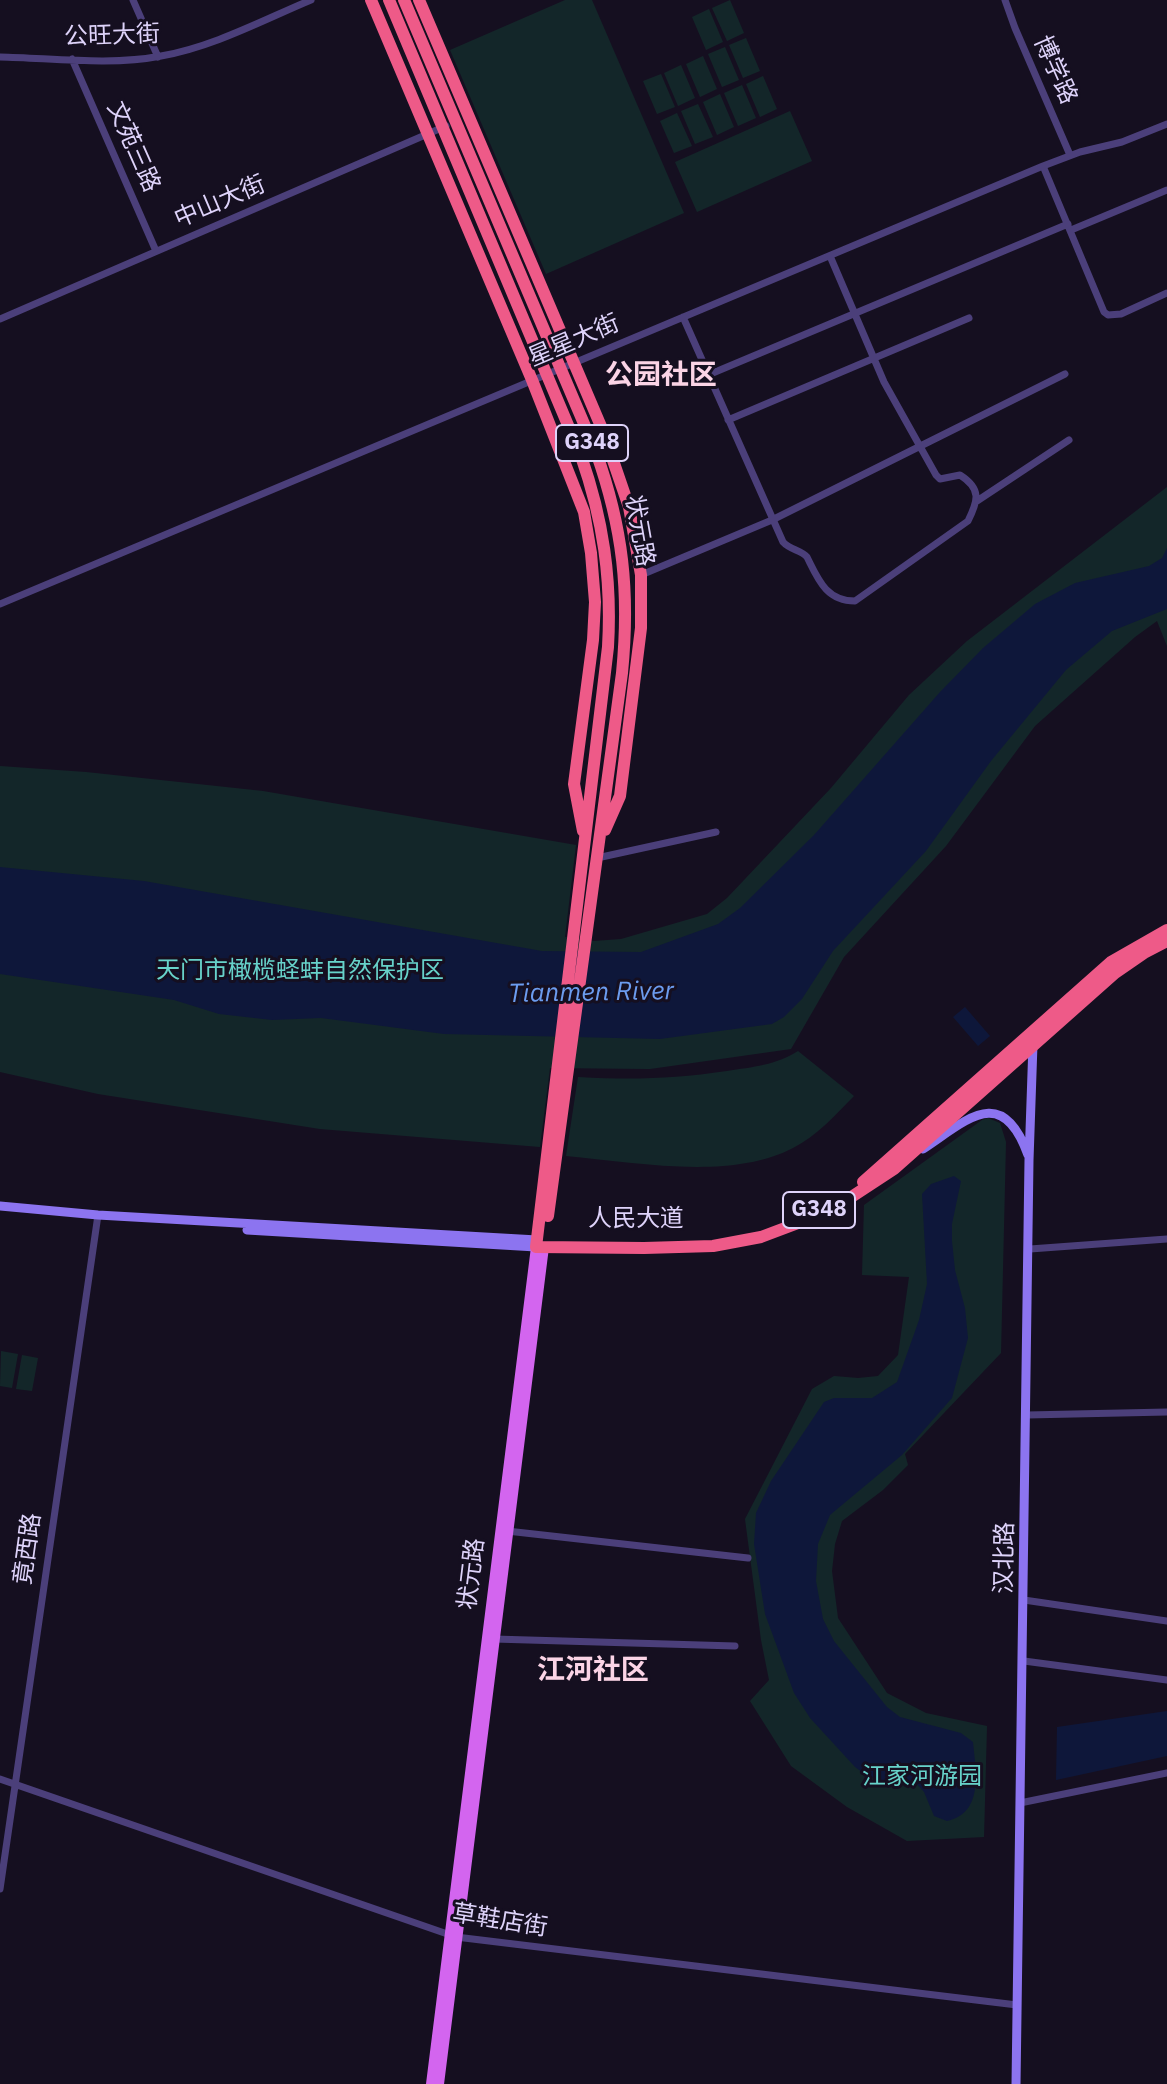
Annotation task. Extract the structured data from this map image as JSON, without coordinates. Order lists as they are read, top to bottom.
{
  "streets": {
    "highway": ["G348", "状元路", "人民大道"],
    "main road": ["汉北路"],
    "street": [
      "公旺大街",
      "博学路",
      "文苑三路",
      "中山大街",
      "星星大街",
      "竟西路",
      "草鞋店街"
    ]
  },
  "crossings": [
    ["公旺大街", "文苑三路"],
    ["博学路", "星星大街"],
    ["文苑三路", "中山大街"],
    ["中山大街", "状元路"],
    ["星星大街", "状元路"],
    ["状元路", "人民大道"],
    ["状元路", "草鞋店街"],
    ["人民大道", "竟西路"],
    ["人民大道", "汉北路"],
    ["竟西路", "草鞋店街"],
    ["汉北路", "草鞋店街"]
  ],
  "districts": ["公园社区", "江河社区"],
  "water": ["Tianmen River"],
  "parks": ["天门市橄榄蛏蚌自然保护区", "江家河游园"]
}
